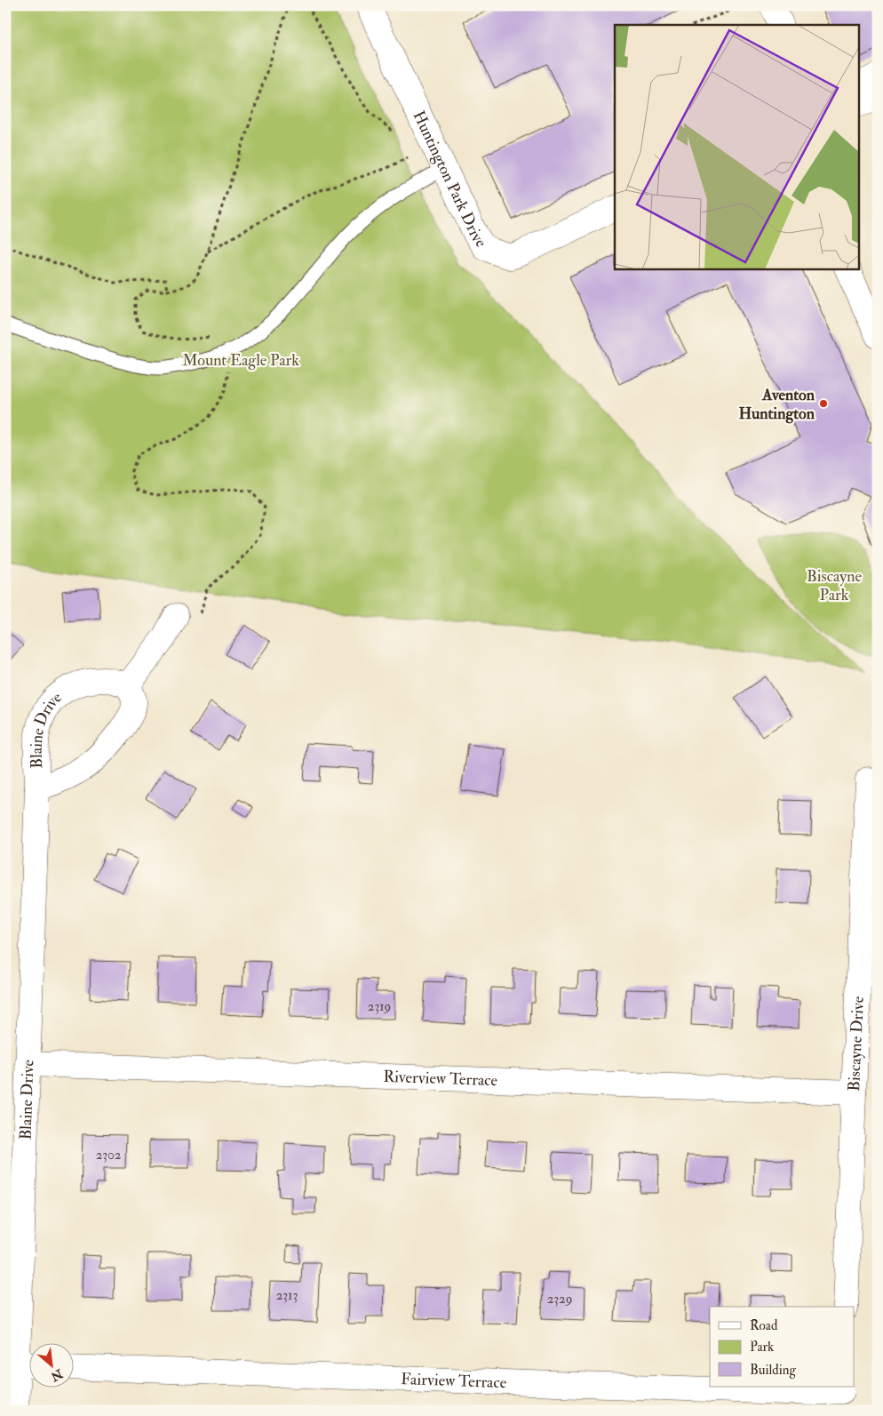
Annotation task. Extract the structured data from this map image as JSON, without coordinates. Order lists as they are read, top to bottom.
{
  "streets": {
    "street": [
      "Huntington Park Drive",
      "Blaine Drive",
      "Biscayne Drive",
      "Riverview Terrace",
      "Fairview Terrace"
    ]
  },
  "crossings": [
    ["Blaine Drive", "Riverview Terrace"],
    ["Biscayne Drive", "Riverview Terrace"]
  ],
  "parks": ["Mount Eagle Park", "Biscayne Park"],
  "places": ["Aventon Huntington"],
  "house_numbers": [
    "2319",
    "2302",
    "2313",
    "2329"
  ],
  "legend": ["Road", "Park", "Building"],
  "north": "bottom right"
}
